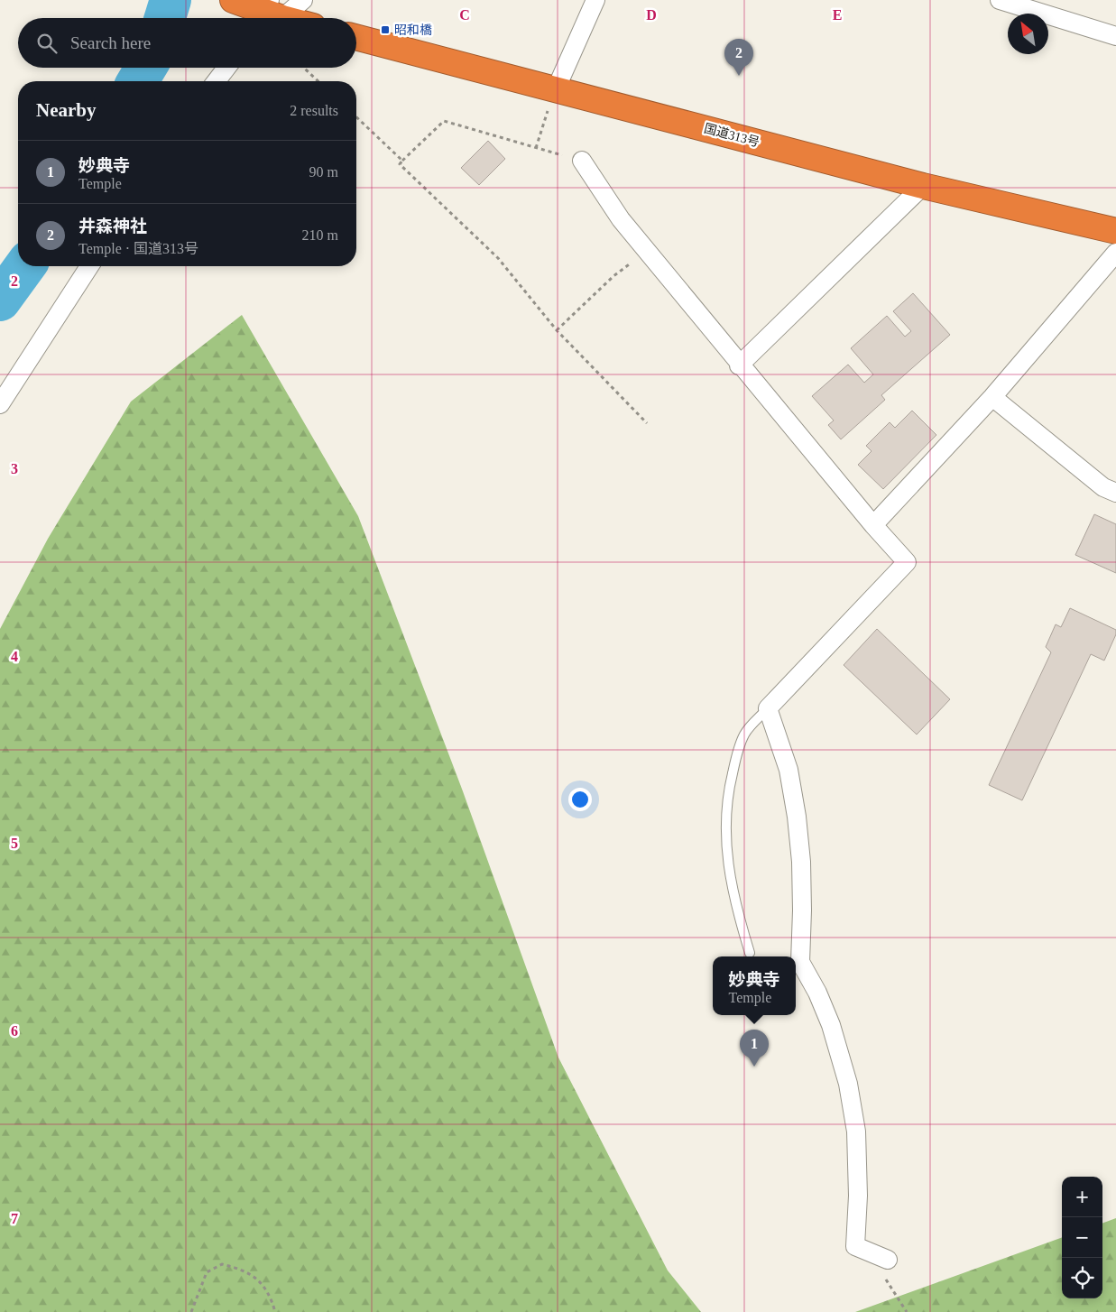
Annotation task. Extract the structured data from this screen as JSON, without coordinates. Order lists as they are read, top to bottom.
{
  "streets": {
    "highway": ["国道313号"]
  },
  "places": {
    "transit": ["昭和橋"]
  },
  "north": "top left",
  "page": {
    "search": "Search here",
    "pins": ["2", "1"],
    "heading": ["Nearby", "2 results"],
    "list": [
      {
        "mark": "1",
        "name": "妙典寺",
        "note": "Temple",
        "value": "90 m"
      },
      {
        "mark": "2",
        "name": "井森神社",
        "note": "Temple · 国道313号",
        "value": "210 m"
      }
    ],
    "popup": ["妙典寺", "Temple"],
    "map_buttons": ["+", "−"]
  },
  "grid": {
    "columns": ["C", "D", "E"],
    "rows": [
      "2",
      "3",
      "4",
      "5",
      "6",
      "7"
    ]
  }
}
